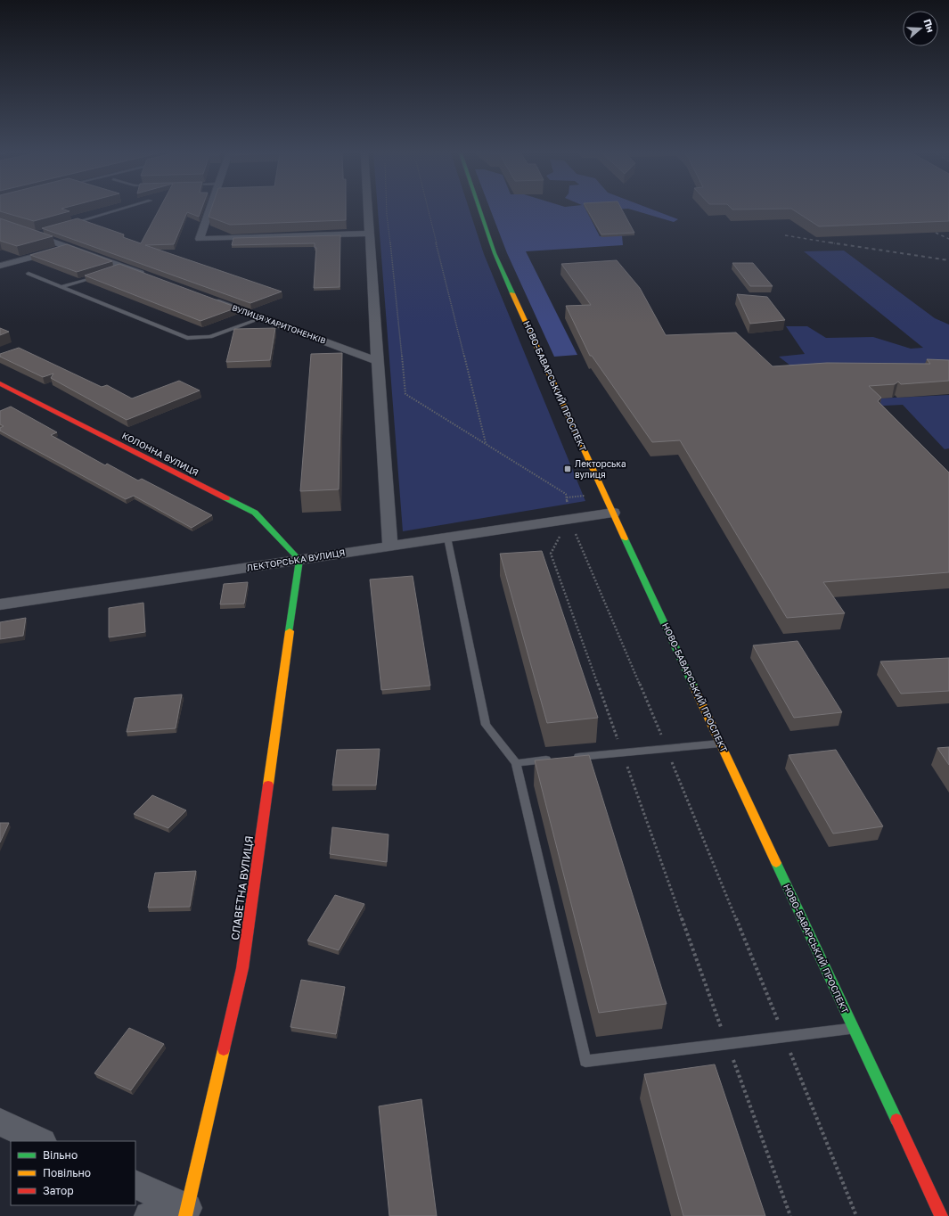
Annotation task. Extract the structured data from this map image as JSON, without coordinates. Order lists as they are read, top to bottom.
{
  "streets": {
    "main road": ["НОВО-БАВАРСЬКИЙ ПРОСПЕКТ", "КОЛОННА ВУЛИЦЯ", "СЛАВЕТНА ВУЛИЦЯ"],
    "street": ["ВУЛИЦЯ ХАРИТОНЕНКІВ", "ЛЕКТОРСЬКА ВУЛИЦЯ"]
  },
  "crossings": [
    ["НОВО-БАВАРСЬКИЙ ПРОСПЕКТ", "ЛЕКТОРСЬКА ВУЛИЦЯ"],
    ["КОЛОННА ВУЛИЦЯ", "ЛЕКТОРСЬКА ВУЛИЦЯ"],
    ["КОЛОННА ВУЛИЦЯ", "СЛАВЕТНА ВУЛИЦЯ"],
    ["ЛЕКТОРСЬКА ВУЛИЦЯ", "СЛАВЕТНА ВУЛИЦЯ"]
  ],
  "places": {
    "transit": ["Лекторська вулиця"]
  },
  "legend": ["Вільно", "Повільно", "Затор"],
  "north": "right"
}
